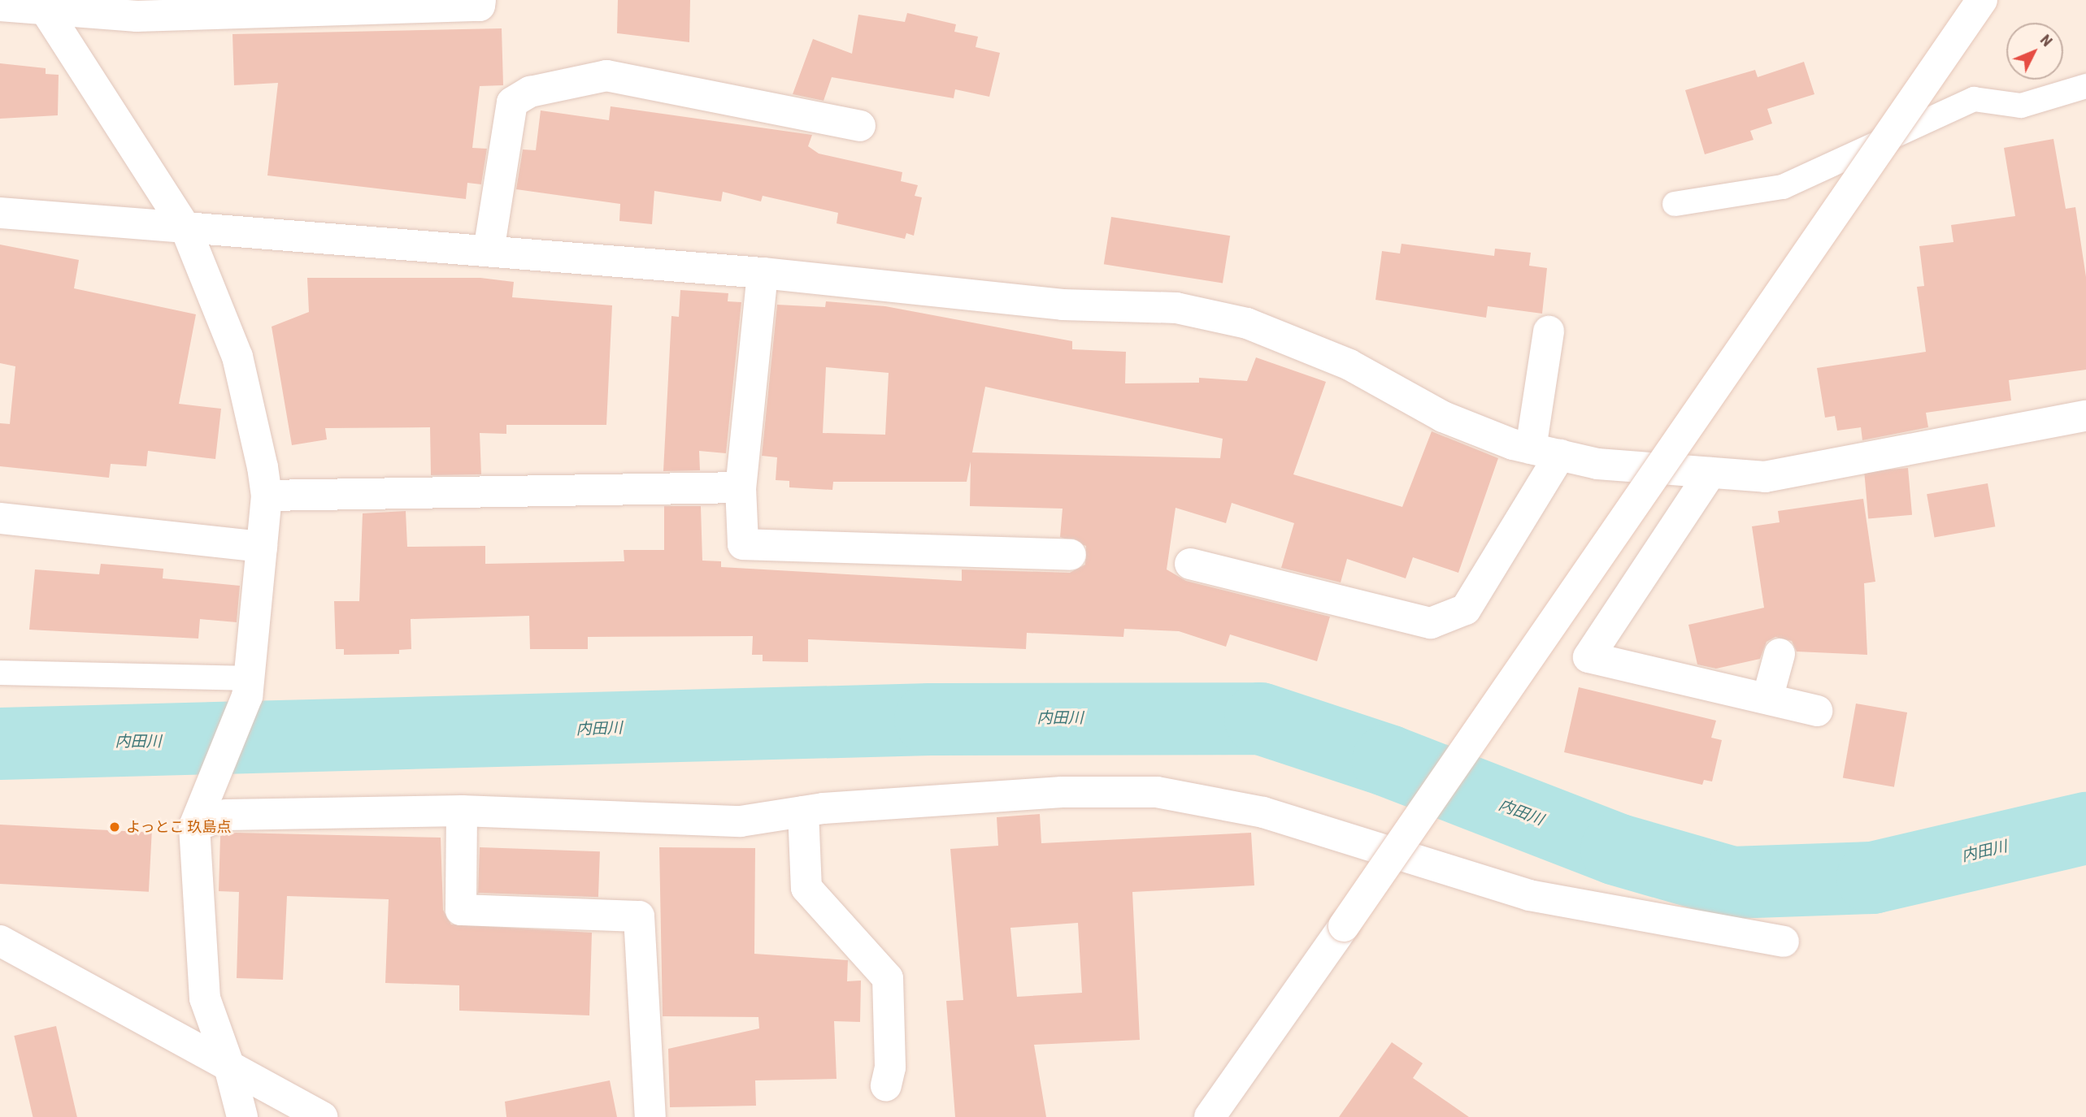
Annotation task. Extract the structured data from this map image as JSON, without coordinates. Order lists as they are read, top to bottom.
{
  "water": ["内田川"],
  "places": ["よっとこ 玖島点"],
  "north": "top right"
}
